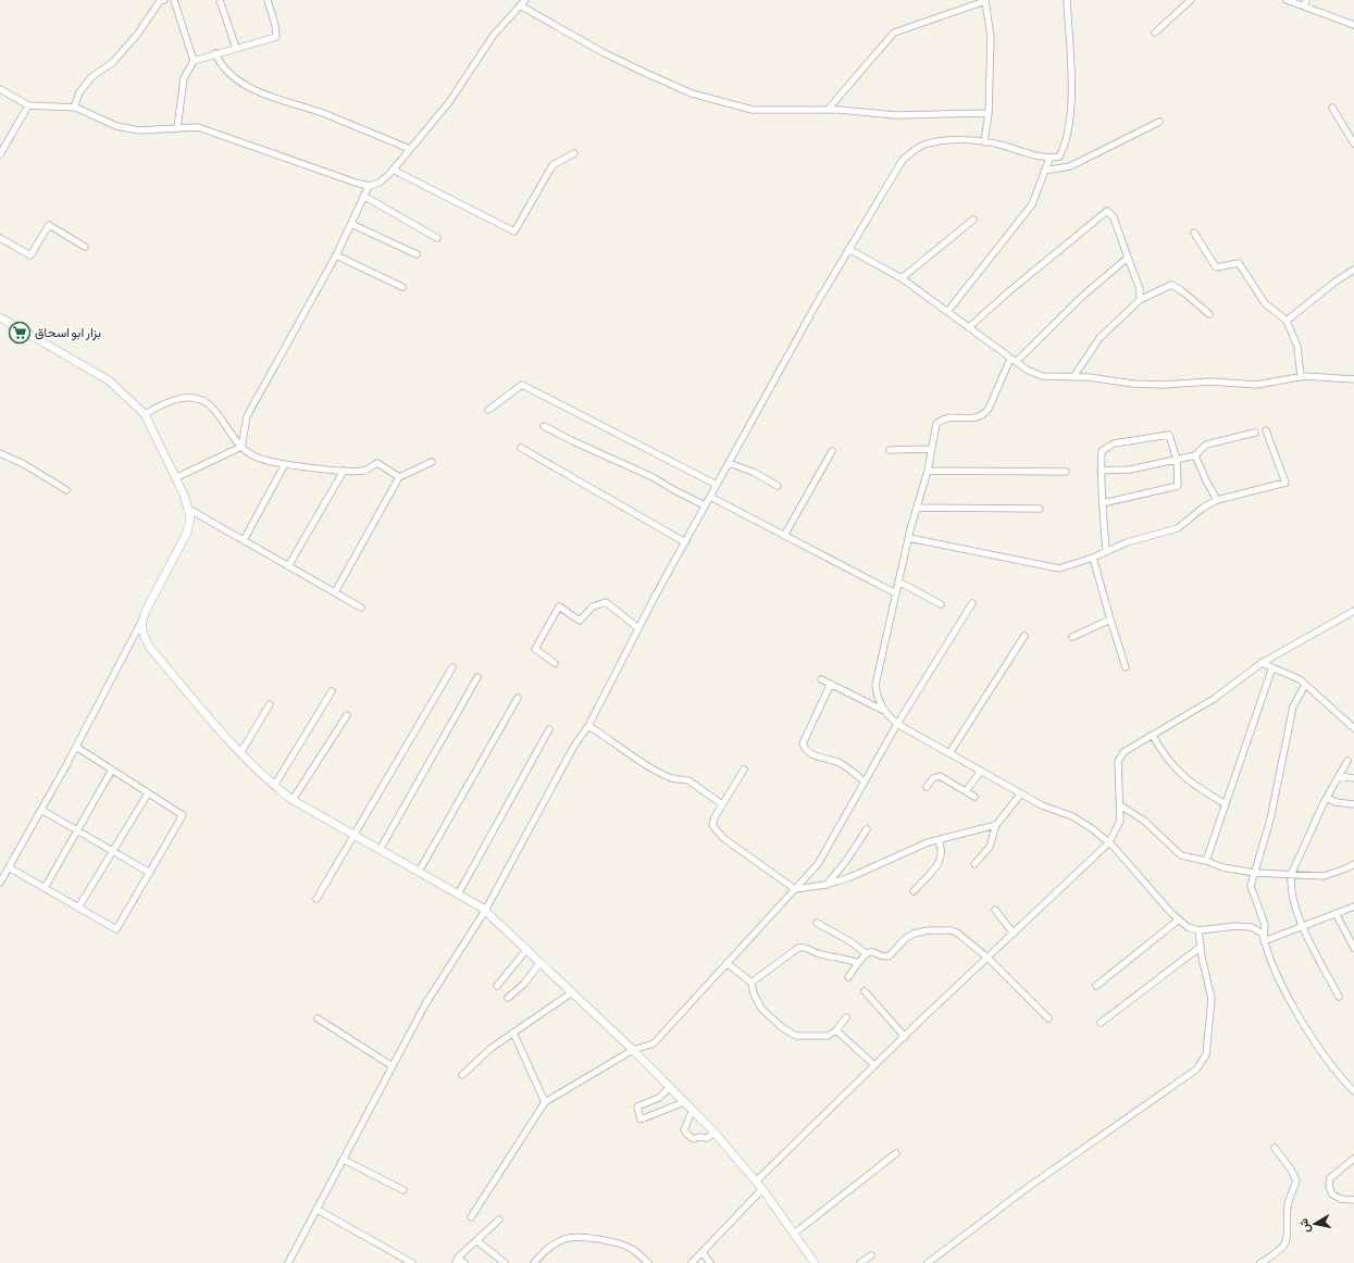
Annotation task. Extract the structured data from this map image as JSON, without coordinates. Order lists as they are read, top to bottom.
{
  "places": {
    "supermarket": ["بزار ابو اسحاق"]
  },
  "north": "left"
}
